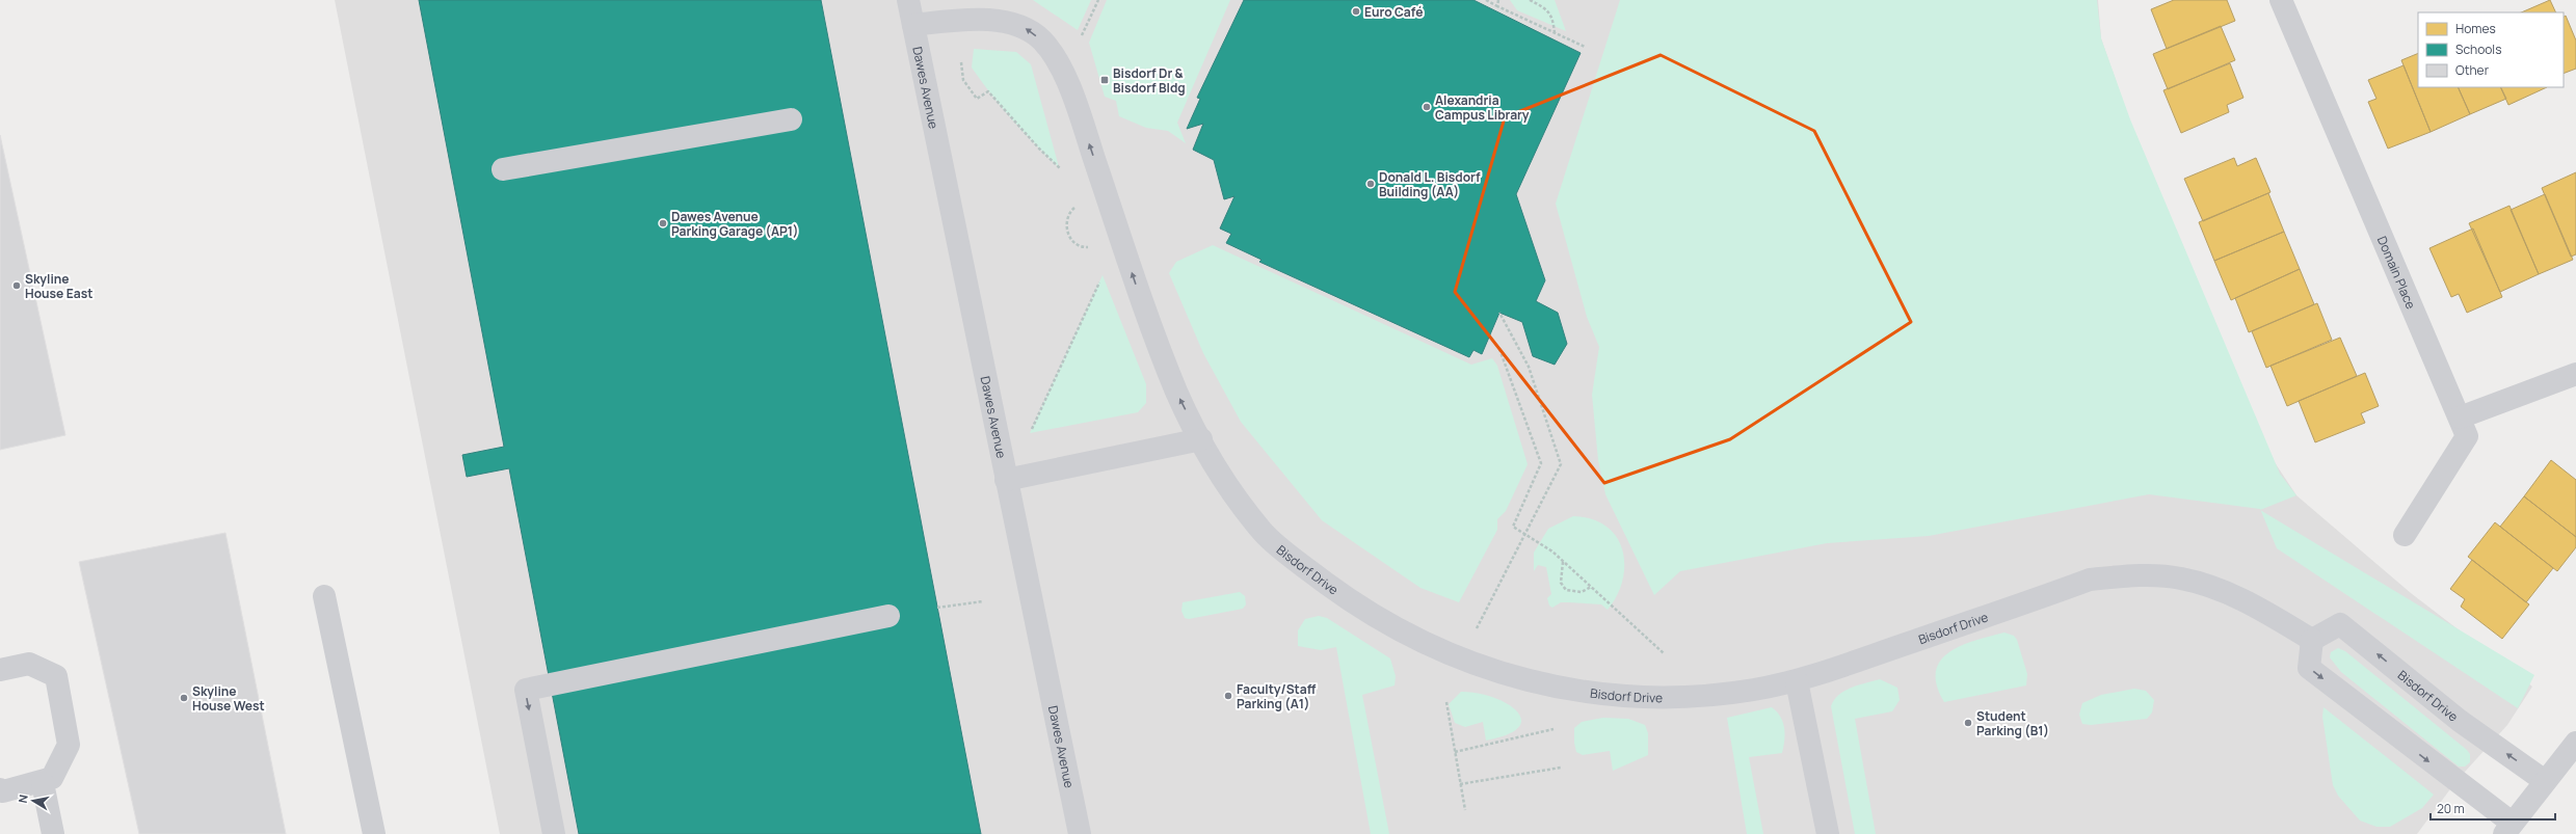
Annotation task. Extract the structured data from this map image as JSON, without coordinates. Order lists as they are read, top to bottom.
{
  "streets": {
    "street": ["Dawes Avenue", "Domain Place", "Bisdorf Drive"]
  },
  "crossings": [
    ["Dawes Avenue", "Bisdorf Drive"]
  ],
  "one_way": ["Bisdorf Drive"],
  "places": {
    "other": [
      "Euro Café",
      "Alexandria Campus Library",
      "Donald L. Bisdorf Building (AA)",
      "Dawes Avenue Parking Garage (AP1)",
      "Skyline House East",
      "Faculty/Staff Parking (A1)",
      "Skyline House West",
      "Student Parking (B1)"
    ],
    "transit": ["Bisdorf Dr & Bisdorf Bldg"]
  },
  "legend": ["Homes", "Schools", "Other"],
  "scale_bar": "20 m",
  "north": "left"
}
